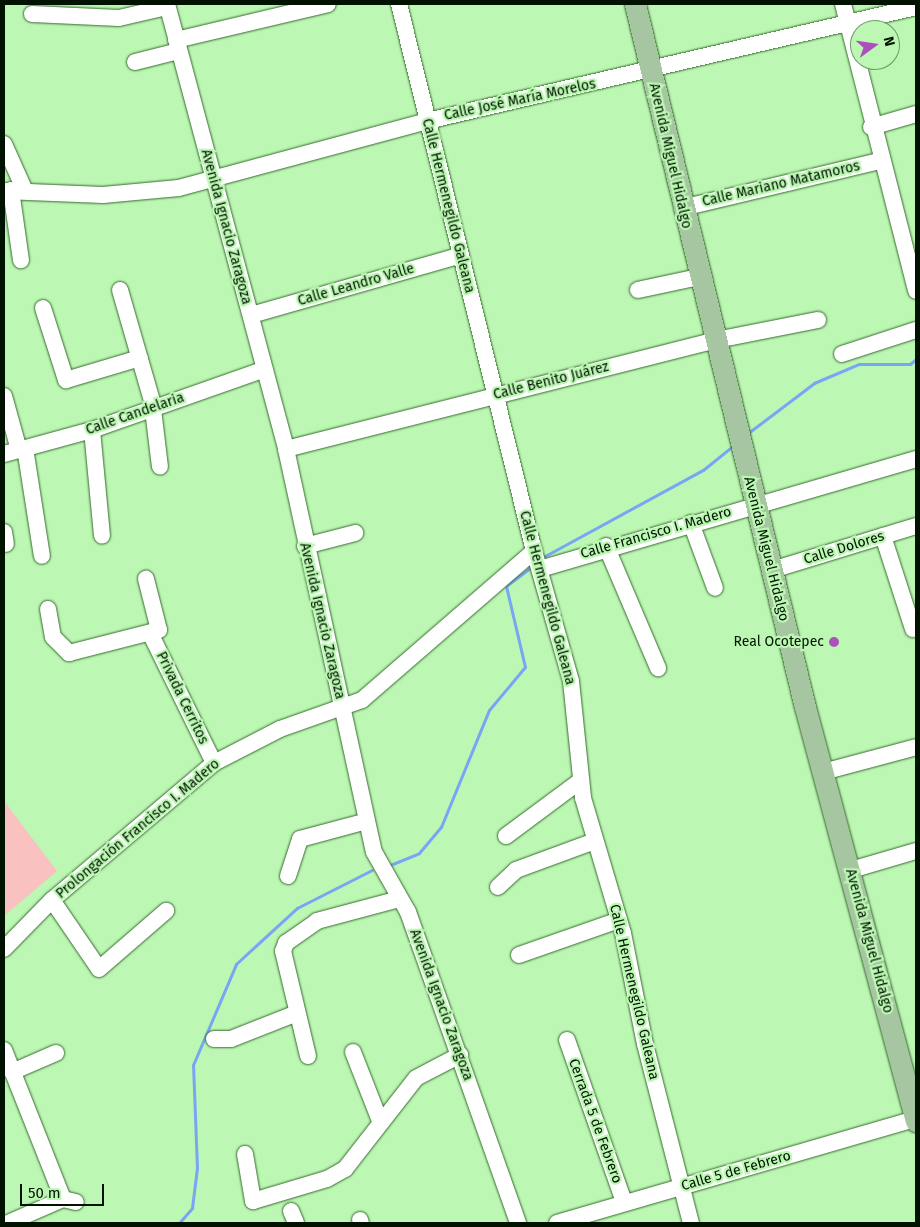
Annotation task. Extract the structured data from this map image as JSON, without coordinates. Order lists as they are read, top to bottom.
{
  "streets": {
    "main road": ["Avenida Miguel Hidalgo"],
    "street": [
      "Calle José María Morelos",
      "Calle Mariano Matamoros",
      "Calle Hermenegildo Galeana",
      "Avenida Ignacio Zaragoza",
      "Calle Leandro Valle",
      "Calle Benito Juárez",
      "Calle Candelaria",
      "Calle Francisco I. Madero",
      "Calle Dolores",
      "Privada Cerritos",
      "Prolongación Francisco I. Madero",
      "Cerrada 5 de Febrero",
      "Calle 5 de Febrero"
    ]
  },
  "crossings": [
    ["Calle José María Morelos", "Avenida Miguel Hidalgo"],
    ["Calle José María Morelos", "Calle Hermenegildo Galeana"],
    ["Calle José María Morelos", "Avenida Ignacio Zaragoza"],
    ["Avenida Miguel Hidalgo", "Calle Mariano Matamoros"],
    ["Avenida Miguel Hidalgo", "Calle Benito Juárez"],
    ["Avenida Miguel Hidalgo", "Calle Francisco I. Madero"],
    ["Avenida Miguel Hidalgo", "Calle Dolores"],
    ["Avenida Miguel Hidalgo", "Calle 5 de Febrero"],
    ["Calle Hermenegildo Galeana", "Calle Leandro Valle"],
    ["Calle Hermenegildo Galeana", "Calle Benito Juárez"],
    ["Calle Hermenegildo Galeana", "Calle Francisco I. Madero"],
    ["Calle Hermenegildo Galeana", "Calle 5 de Febrero"],
    ["Avenida Ignacio Zaragoza", "Calle Leandro Valle"],
    ["Avenida Ignacio Zaragoza", "Calle Benito Juárez"],
    ["Avenida Ignacio Zaragoza", "Calle Candelaria"],
    ["Avenida Ignacio Zaragoza", "Prolongación Francisco I. Madero"],
    ["Privada Cerritos", "Prolongación Francisco I. Madero"],
    ["Cerrada 5 de Febrero", "Calle 5 de Febrero"]
  ],
  "places": ["Real Ocotepec"],
  "scale_bar": "50 m",
  "north": "right"
}
